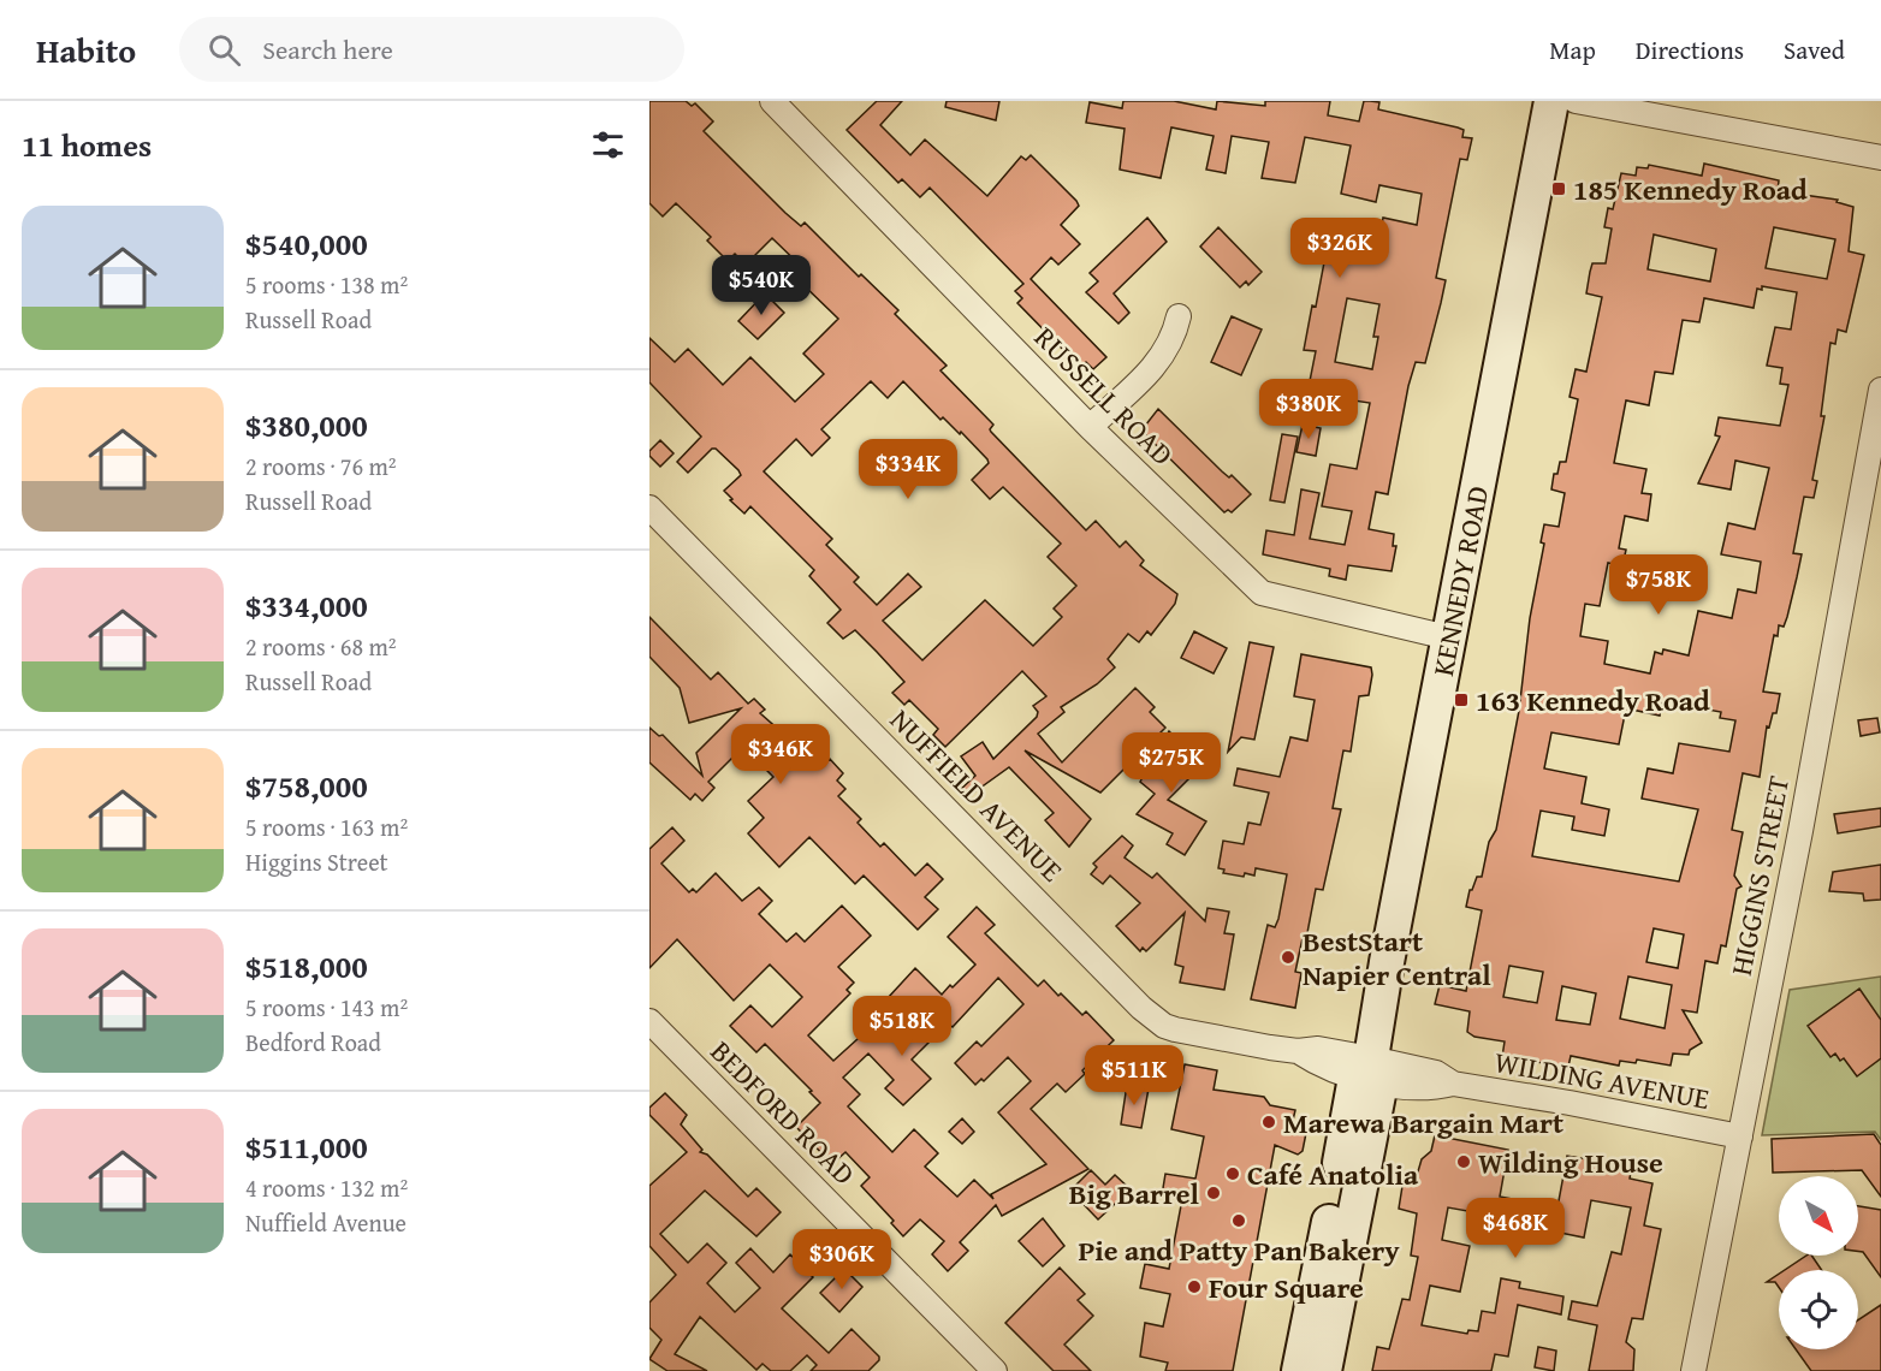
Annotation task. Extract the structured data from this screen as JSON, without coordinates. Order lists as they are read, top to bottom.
{
  "streets": {
    "main road": ["KENNEDY ROAD"],
    "street": [
      "RUSSELL ROAD",
      "NUFFIELD AVENUE",
      "HIGGINS STREET",
      "WILDING AVENUE",
      "BEDFORD ROAD"
    ]
  },
  "crossings": [
    ["RUSSELL ROAD", "KENNEDY ROAD"],
    ["KENNEDY ROAD", "NUFFIELD AVENUE"],
    ["KENNEDY ROAD", "WILDING AVENUE"],
    ["NUFFIELD AVENUE", "WILDING AVENUE"],
    ["HIGGINS STREET", "WILDING AVENUE"]
  ],
  "places": {
    "transit": ["185 Kennedy Road", "163 Kennedy Road"],
    "other": [
      "BestStart Napier Central",
      "Marewa Bargain Mart",
      "Wilding House",
      "Café Anatolia",
      "Big Barrel",
      "Pie and Patty Pan Bakery",
      "Four Square"
    ]
  },
  "north": "bottom right",
  "page": {
    "header": "Habito",
    "search": "Search here",
    "nav": ["Map", "Directions", "Saved"],
    "heading": "11 homes",
    "list": [
      {
        "name": "$540,000",
        "note": "5 rooms · 138 m² · Russell Road"
      },
      {
        "name": "$380,000",
        "note": "2 rooms · 76 m² · Russell Road"
      },
      {
        "name": "$334,000",
        "note": "2 rooms · 68 m² · Russell Road"
      },
      {
        "name": "$758,000",
        "note": "5 rooms · 163 m² · Higgins Street"
      },
      {
        "name": "$518,000",
        "note": "5 rooms · 143 m² · Bedford Road"
      },
      {
        "name": "$511,000",
        "note": "4 rooms · 132 m² · Nuffield Avenue"
      }
    ],
    "price": [
      "$326K",
      "$540K",
      "$380K",
      "$334K",
      "$758K",
      "$346K",
      "$275K",
      "$518K",
      "$511K",
      "$468K",
      "$306K"
    ]
  }
}
